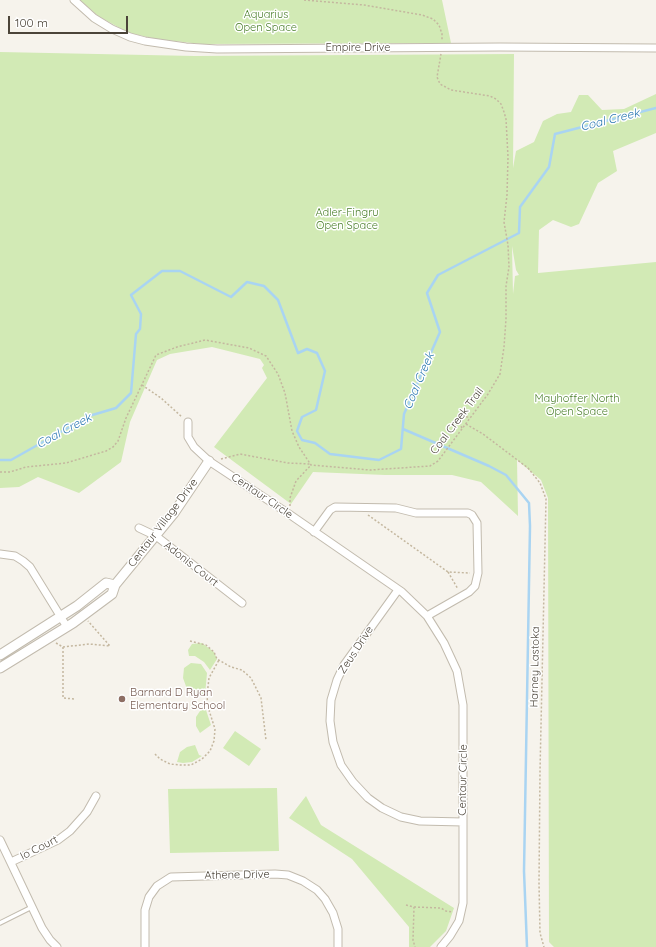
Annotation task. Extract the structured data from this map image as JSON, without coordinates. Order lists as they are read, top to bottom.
{
  "streets": {
    "street": [
      "Empire Drive",
      "Centaur Circle",
      "Centaur Village Drive",
      "Adonis Court",
      "Zeus Drive",
      "Io Court",
      "Athene Drive"
    ],
    "path": ["Coal Creek Trail", "Harney Lastoka"]
  },
  "crossings": [
    ["Empire Drive", "Coal Creek Trail"],
    ["Coal Creek Trail", "Harney Lastoka"],
    ["Centaur Circle", "Centaur Village Drive"],
    ["Centaur Circle", "Zeus Drive"],
    ["Centaur Village Drive", "Adonis Court"]
  ],
  "water": ["Coal Creek"],
  "parks": ["Aquarius Open Space", "Adler-Fingru Open Space", "Mayhoffer North Open Space"],
  "places": ["Barnard D Ryan Elementary School"],
  "scale_bar": "100 m"
}
